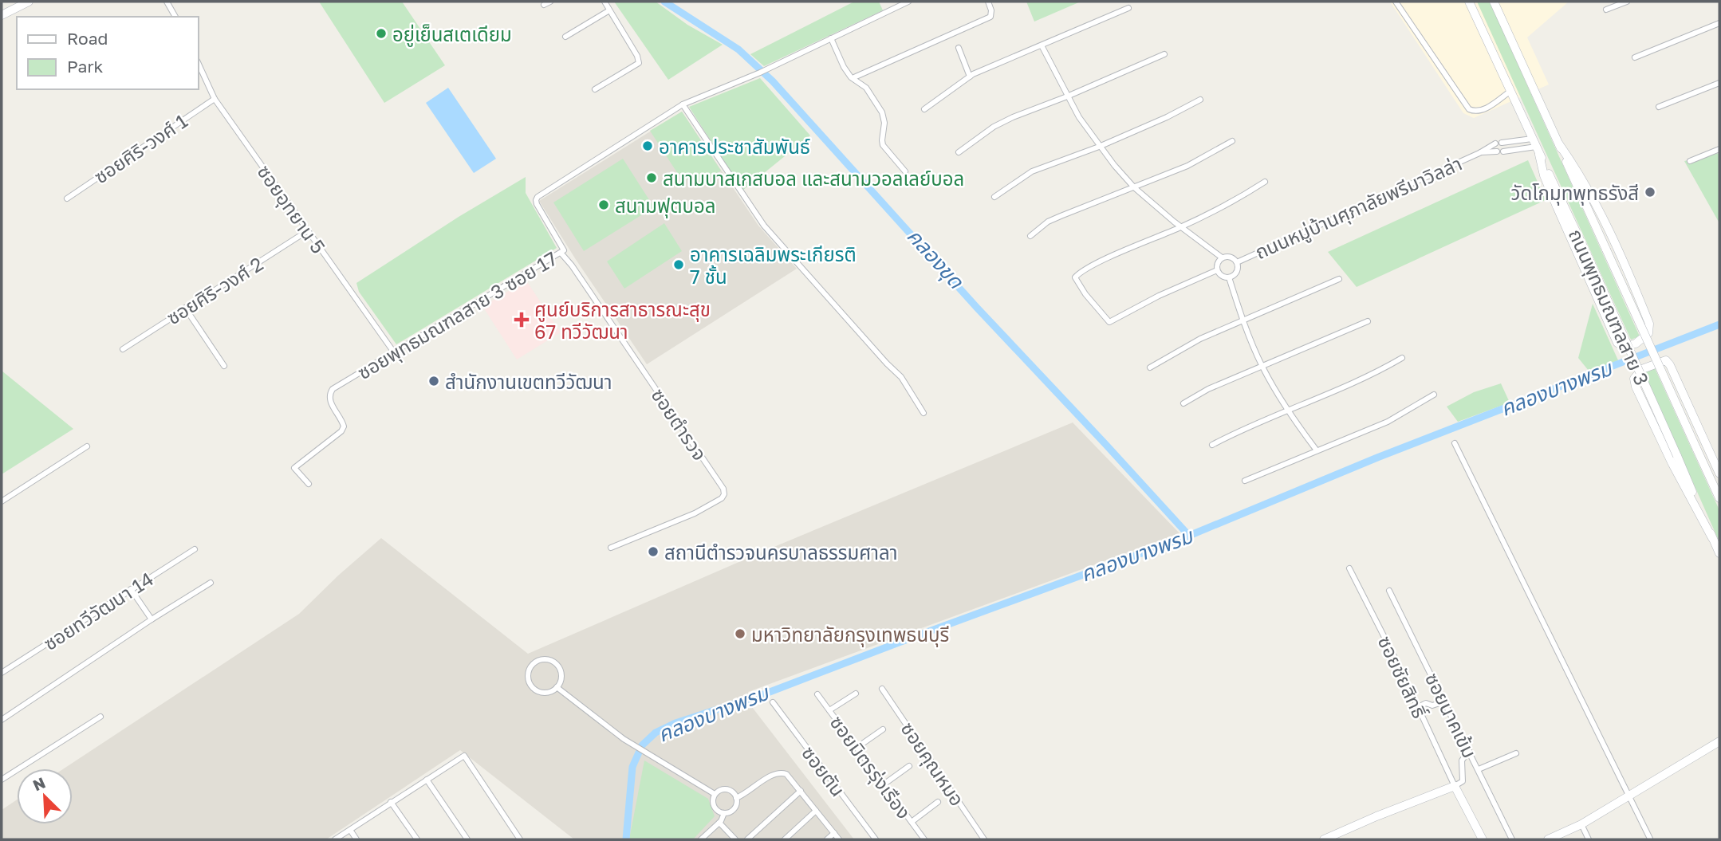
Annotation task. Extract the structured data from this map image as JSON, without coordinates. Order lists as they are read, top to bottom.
{
  "streets": {
    "main road": ["ถนนพุทธมณฑลสาย 3"],
    "street": [
      "ซอยศิริ-วงศ์ 1",
      "ถนนหมู่บ้านศุภาลัยพรีมาวิลล่า",
      "ซอยอุทยาน 5",
      "ซอยศิริ-วงศ์ 2",
      "ซอยพุทธมณฑลสาย 3 ซอย 17",
      "ซอยตำรวจ",
      "ซอยทวีวัฒนา 14",
      "ซอยชัยสิทธิ์",
      "ซอยนาคเข้ม",
      "ซอยคุณหมอ",
      "ซอยมิตรรุ่งเรือง",
      "ซอยตัน"
    ]
  },
  "crossings": [
    ["ซอยศิริ-วงศ์ 1", "ซอยอุทยาน 5"],
    ["ซอยอุทยาน 5", "ซอยศิริ-วงศ์ 2"],
    ["ซอยอุทยาน 5", "ซอยพุทธมณฑลสาย 3 ซอย 17"],
    ["ซอยพุทธมณฑลสาย 3 ซอย 17", "ซอยตำรวจ"]
  ],
  "water": ["คลองขุด", "คลองบางพรม"],
  "places": {
    "other": [
      "อยู่เย็นสเตเดียม",
      "อาคารประชาสัมพันธ์",
      "สนามบาสเกสบอล และสนามวอลเลย์บอล",
      "วัดโกมุทพุทธรังสี",
      "สนามฟุตบอล",
      "อาคารเฉลิมพระเกียรติ 7 ชั้น",
      "สำนักงานเขตทวีวัฒนา",
      "สถานีตำรวจนครบาลธรรมศาลา",
      "มหาวิทยาลัยกรุงเทพธนบุรี"
    ],
    "health": ["ศูนย์บริการสาธารณะสุข 67 ทวีวัฒนา"]
  },
  "legend": ["Road", "Park"],
  "north": "top left"
}
